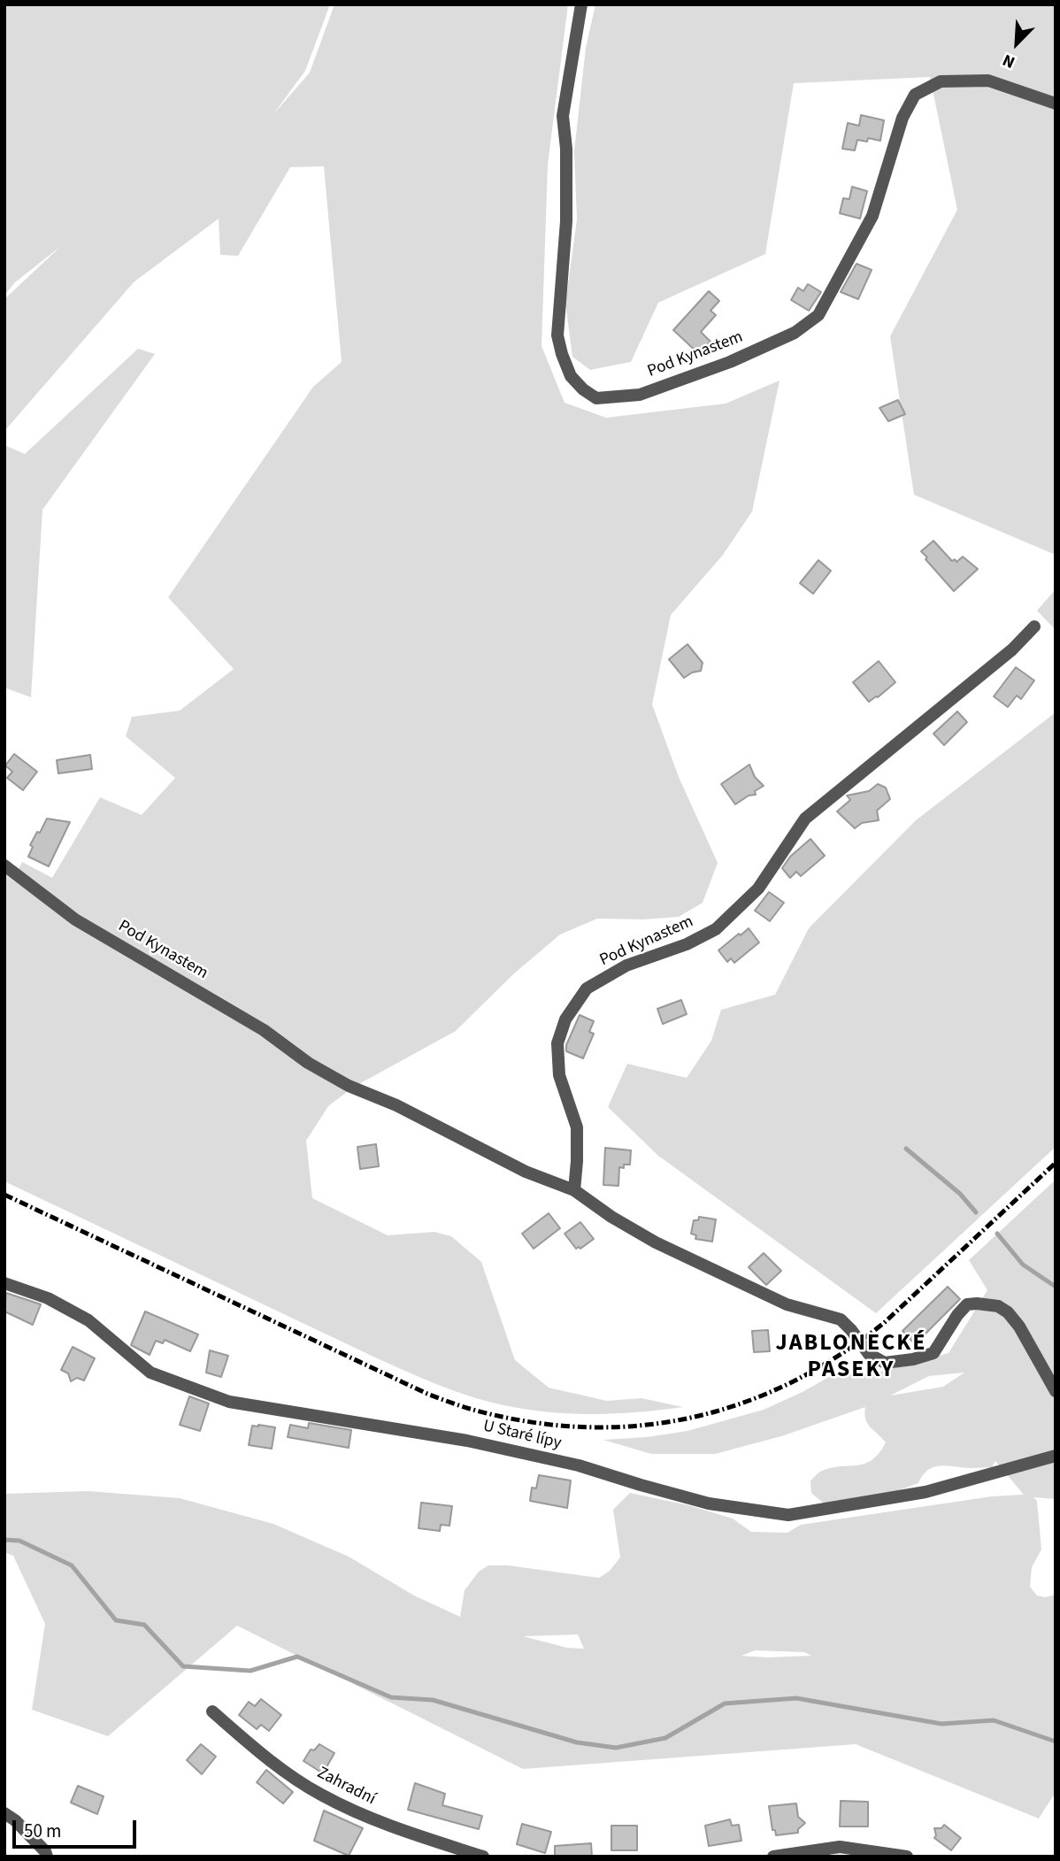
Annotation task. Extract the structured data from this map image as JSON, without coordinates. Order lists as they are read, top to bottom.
{
  "streets": {
    "street": ["Pod Kynastem", "U Staré lípy", "Zahradní"]
  },
  "districts": ["JABLONECKÉ PASEKY"],
  "scale_bar": "50 m",
  "north": "bottom left"
}
